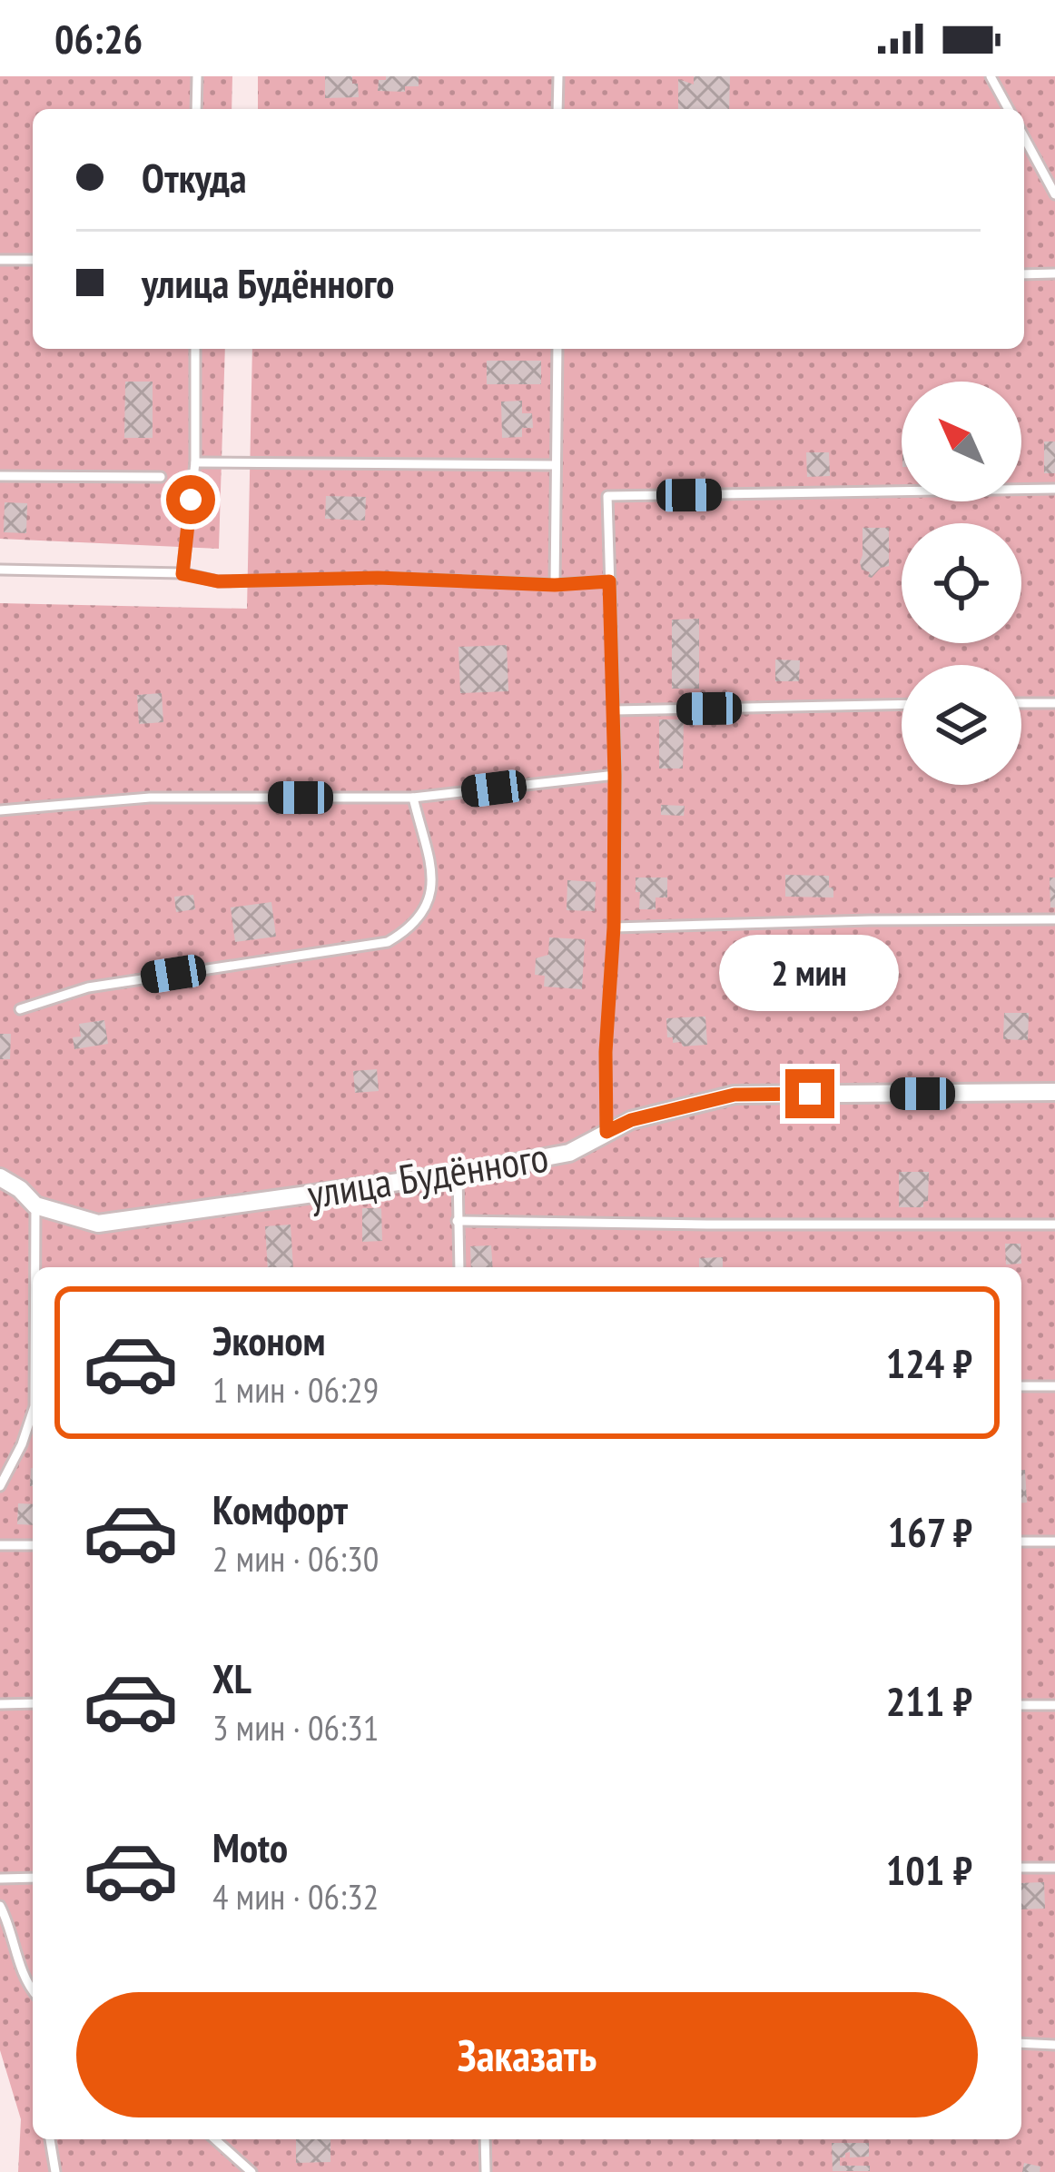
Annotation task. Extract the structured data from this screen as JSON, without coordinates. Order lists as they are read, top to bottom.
{
  "streets": {
    "street": ["улица Будённого"]
  },
  "north": "top left",
  "page": {
    "status": "06:26",
    "banner": ["Откуда", "улица Будённого"],
    "bubble": "2 мин",
    "list": [
      {
        "name": "Эконом",
        "note": "1 мин · 06:29",
        "value": "124 ₽"
      },
      {
        "name": "Комфорт",
        "note": "2 мин · 06:30",
        "value": "167 ₽"
      },
      {
        "name": "XL",
        "note": "3 мин · 06:31",
        "value": "211 ₽"
      },
      {
        "name": "Moto",
        "note": "4 мин · 06:32",
        "value": "101 ₽"
      }
    ],
    "buttons": "Заказать"
  }
}
